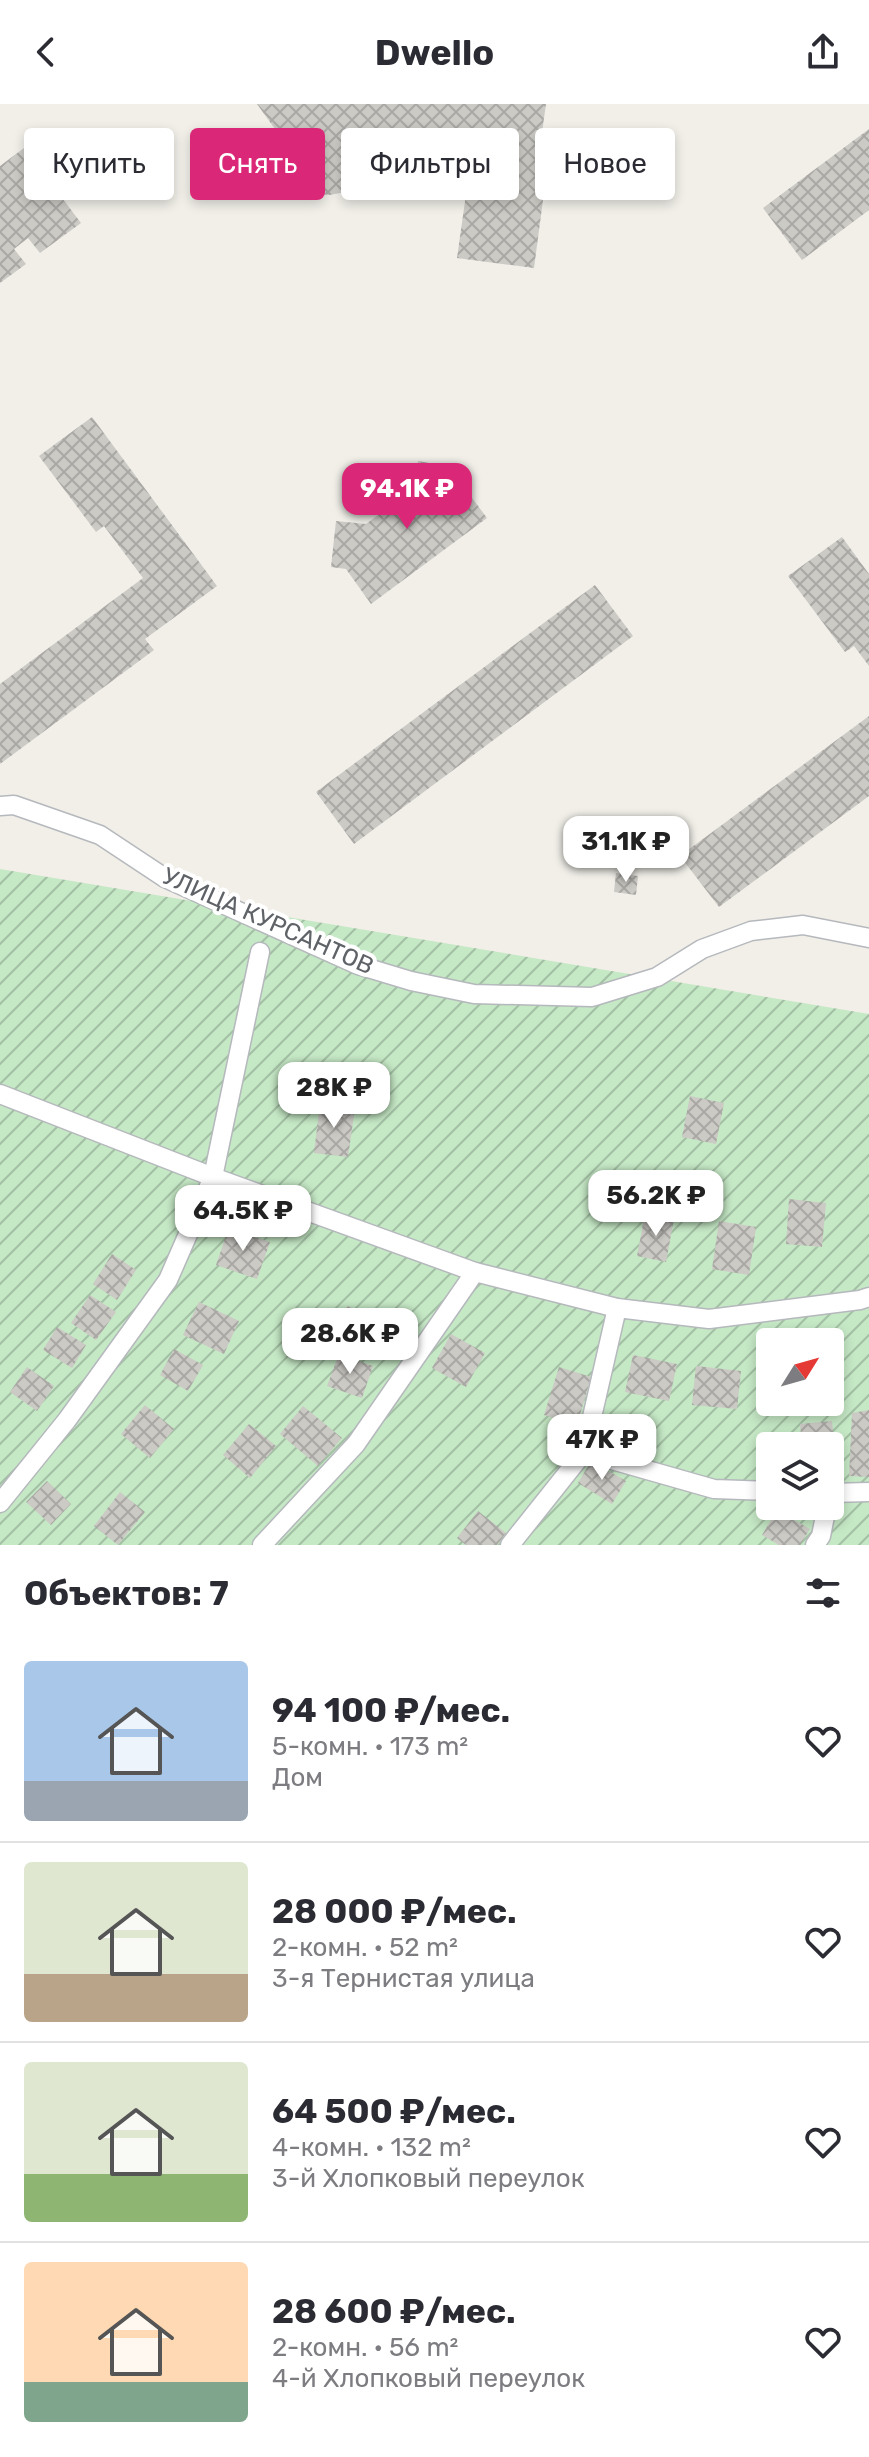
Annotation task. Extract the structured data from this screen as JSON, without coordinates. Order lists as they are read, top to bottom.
{
  "streets": {
    "street": ["УЛИЦА КУРСАНТОВ"]
  },
  "north": "top right",
  "page": {
    "header": "Dwello",
    "chip": [
      "Купить",
      "Снять",
      "Фильтры",
      "Новое"
    ],
    "price": [
      "94.1K ₽",
      "31.1K ₽",
      "28K ₽",
      "56.2K ₽",
      "64.5K ₽",
      "28.6K ₽",
      "47K ₽"
    ],
    "heading": "Объектов: 7",
    "list": [
      {
        "name": "94 100 ₽/мес.",
        "note": "5-комн. · 173 m² · Дом"
      },
      {
        "name": "28 000 ₽/мес.",
        "note": "2-комн. · 52 m² · 3-я Тернистая улица"
      },
      {
        "name": "64 500 ₽/мес.",
        "note": "4-комн. · 132 m² · 3-й Хлопковый переулок"
      },
      {
        "name": "28 600 ₽/мес.",
        "note": "2-комн. · 56 m² · 4-й Хлопковый переулок"
      }
    ]
  }
}
